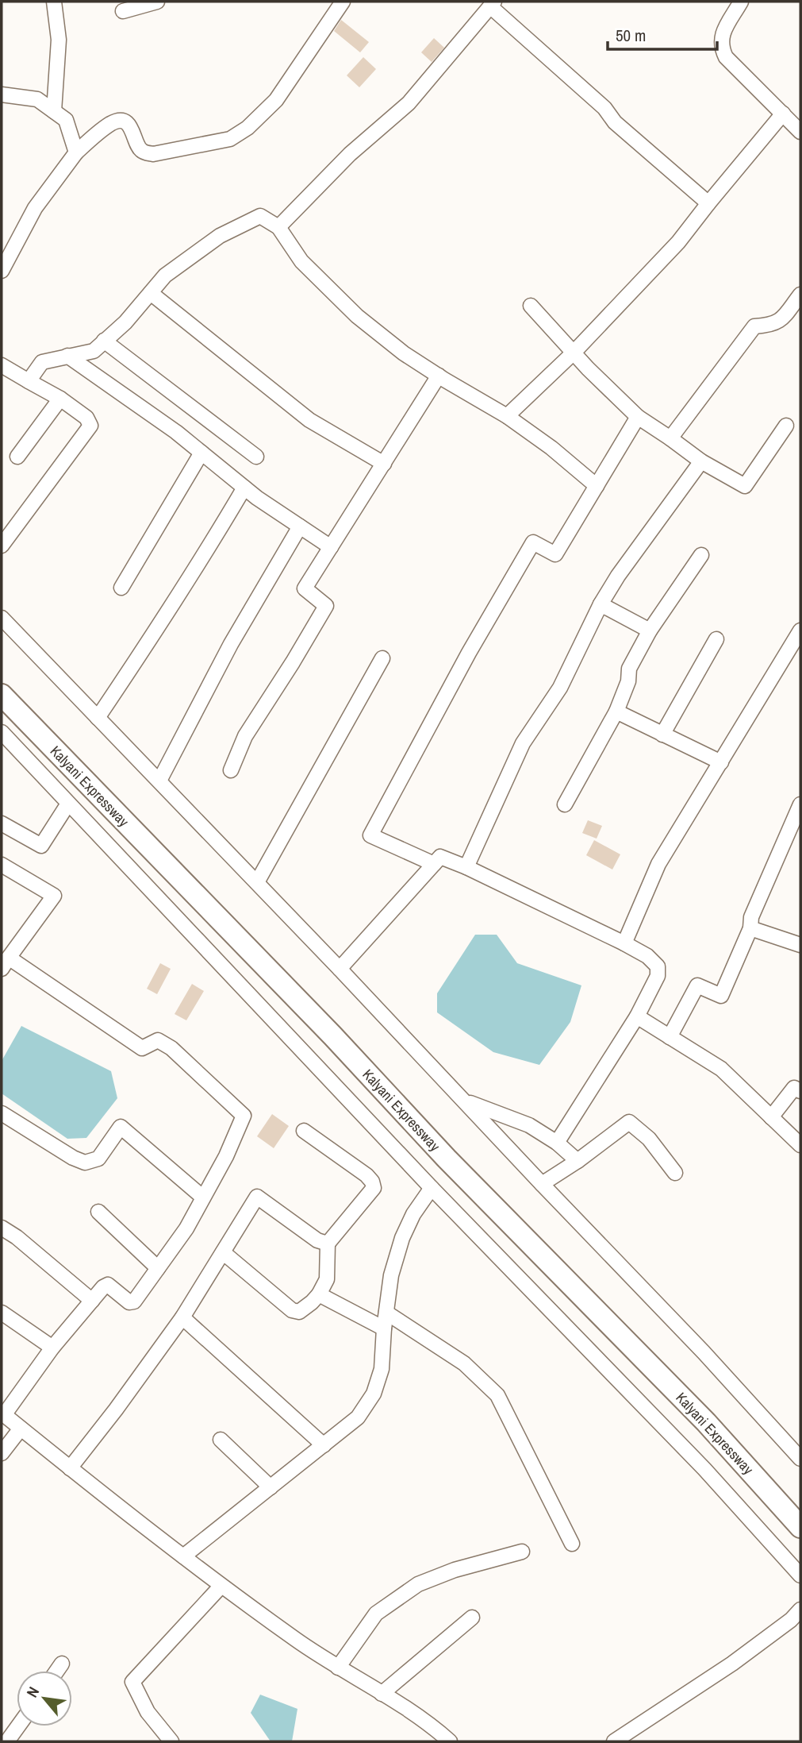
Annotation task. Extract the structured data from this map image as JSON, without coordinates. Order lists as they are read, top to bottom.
{
  "streets": {
    "highway": ["Kalyani Expressway"]
  },
  "scale_bar": "50 m",
  "north": "top left"
}
